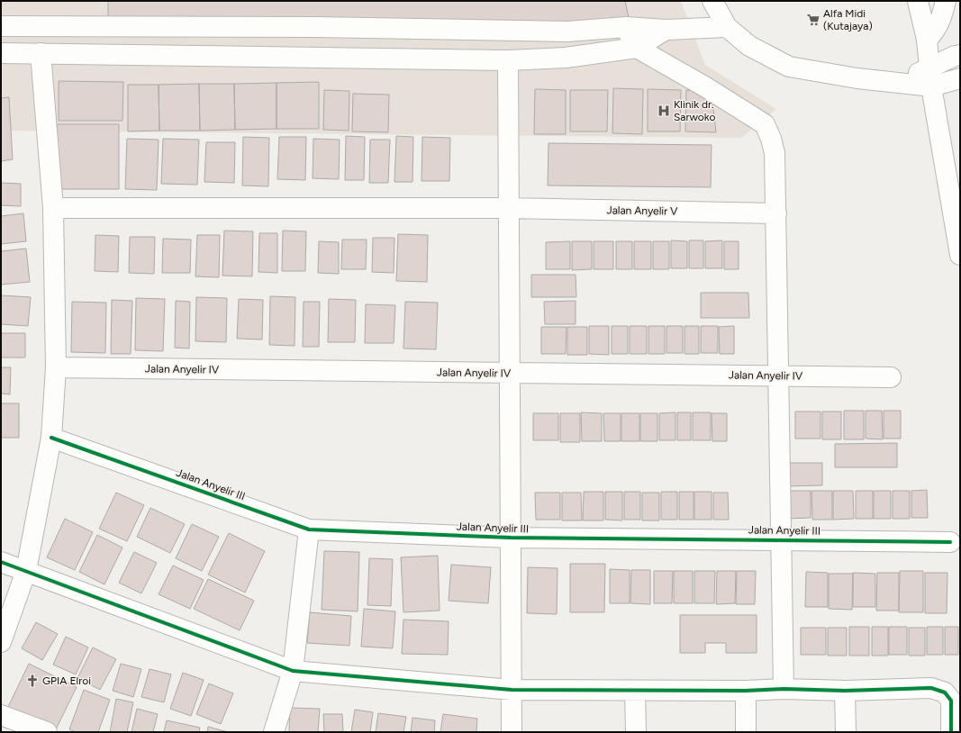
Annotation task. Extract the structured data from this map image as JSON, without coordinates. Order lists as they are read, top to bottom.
{
  "streets": {
    "street": ["Jalan Anyelir V", "Jalan Anyelir IV", "Jalan Anyelir III"]
  },
  "places": {
    "supermarket": ["Alfa Midi (Kutajaya)"],
    "hospital": ["Klinik dr. Sarwoko"],
    "church": ["GPIA Elroi"]
  }
}
